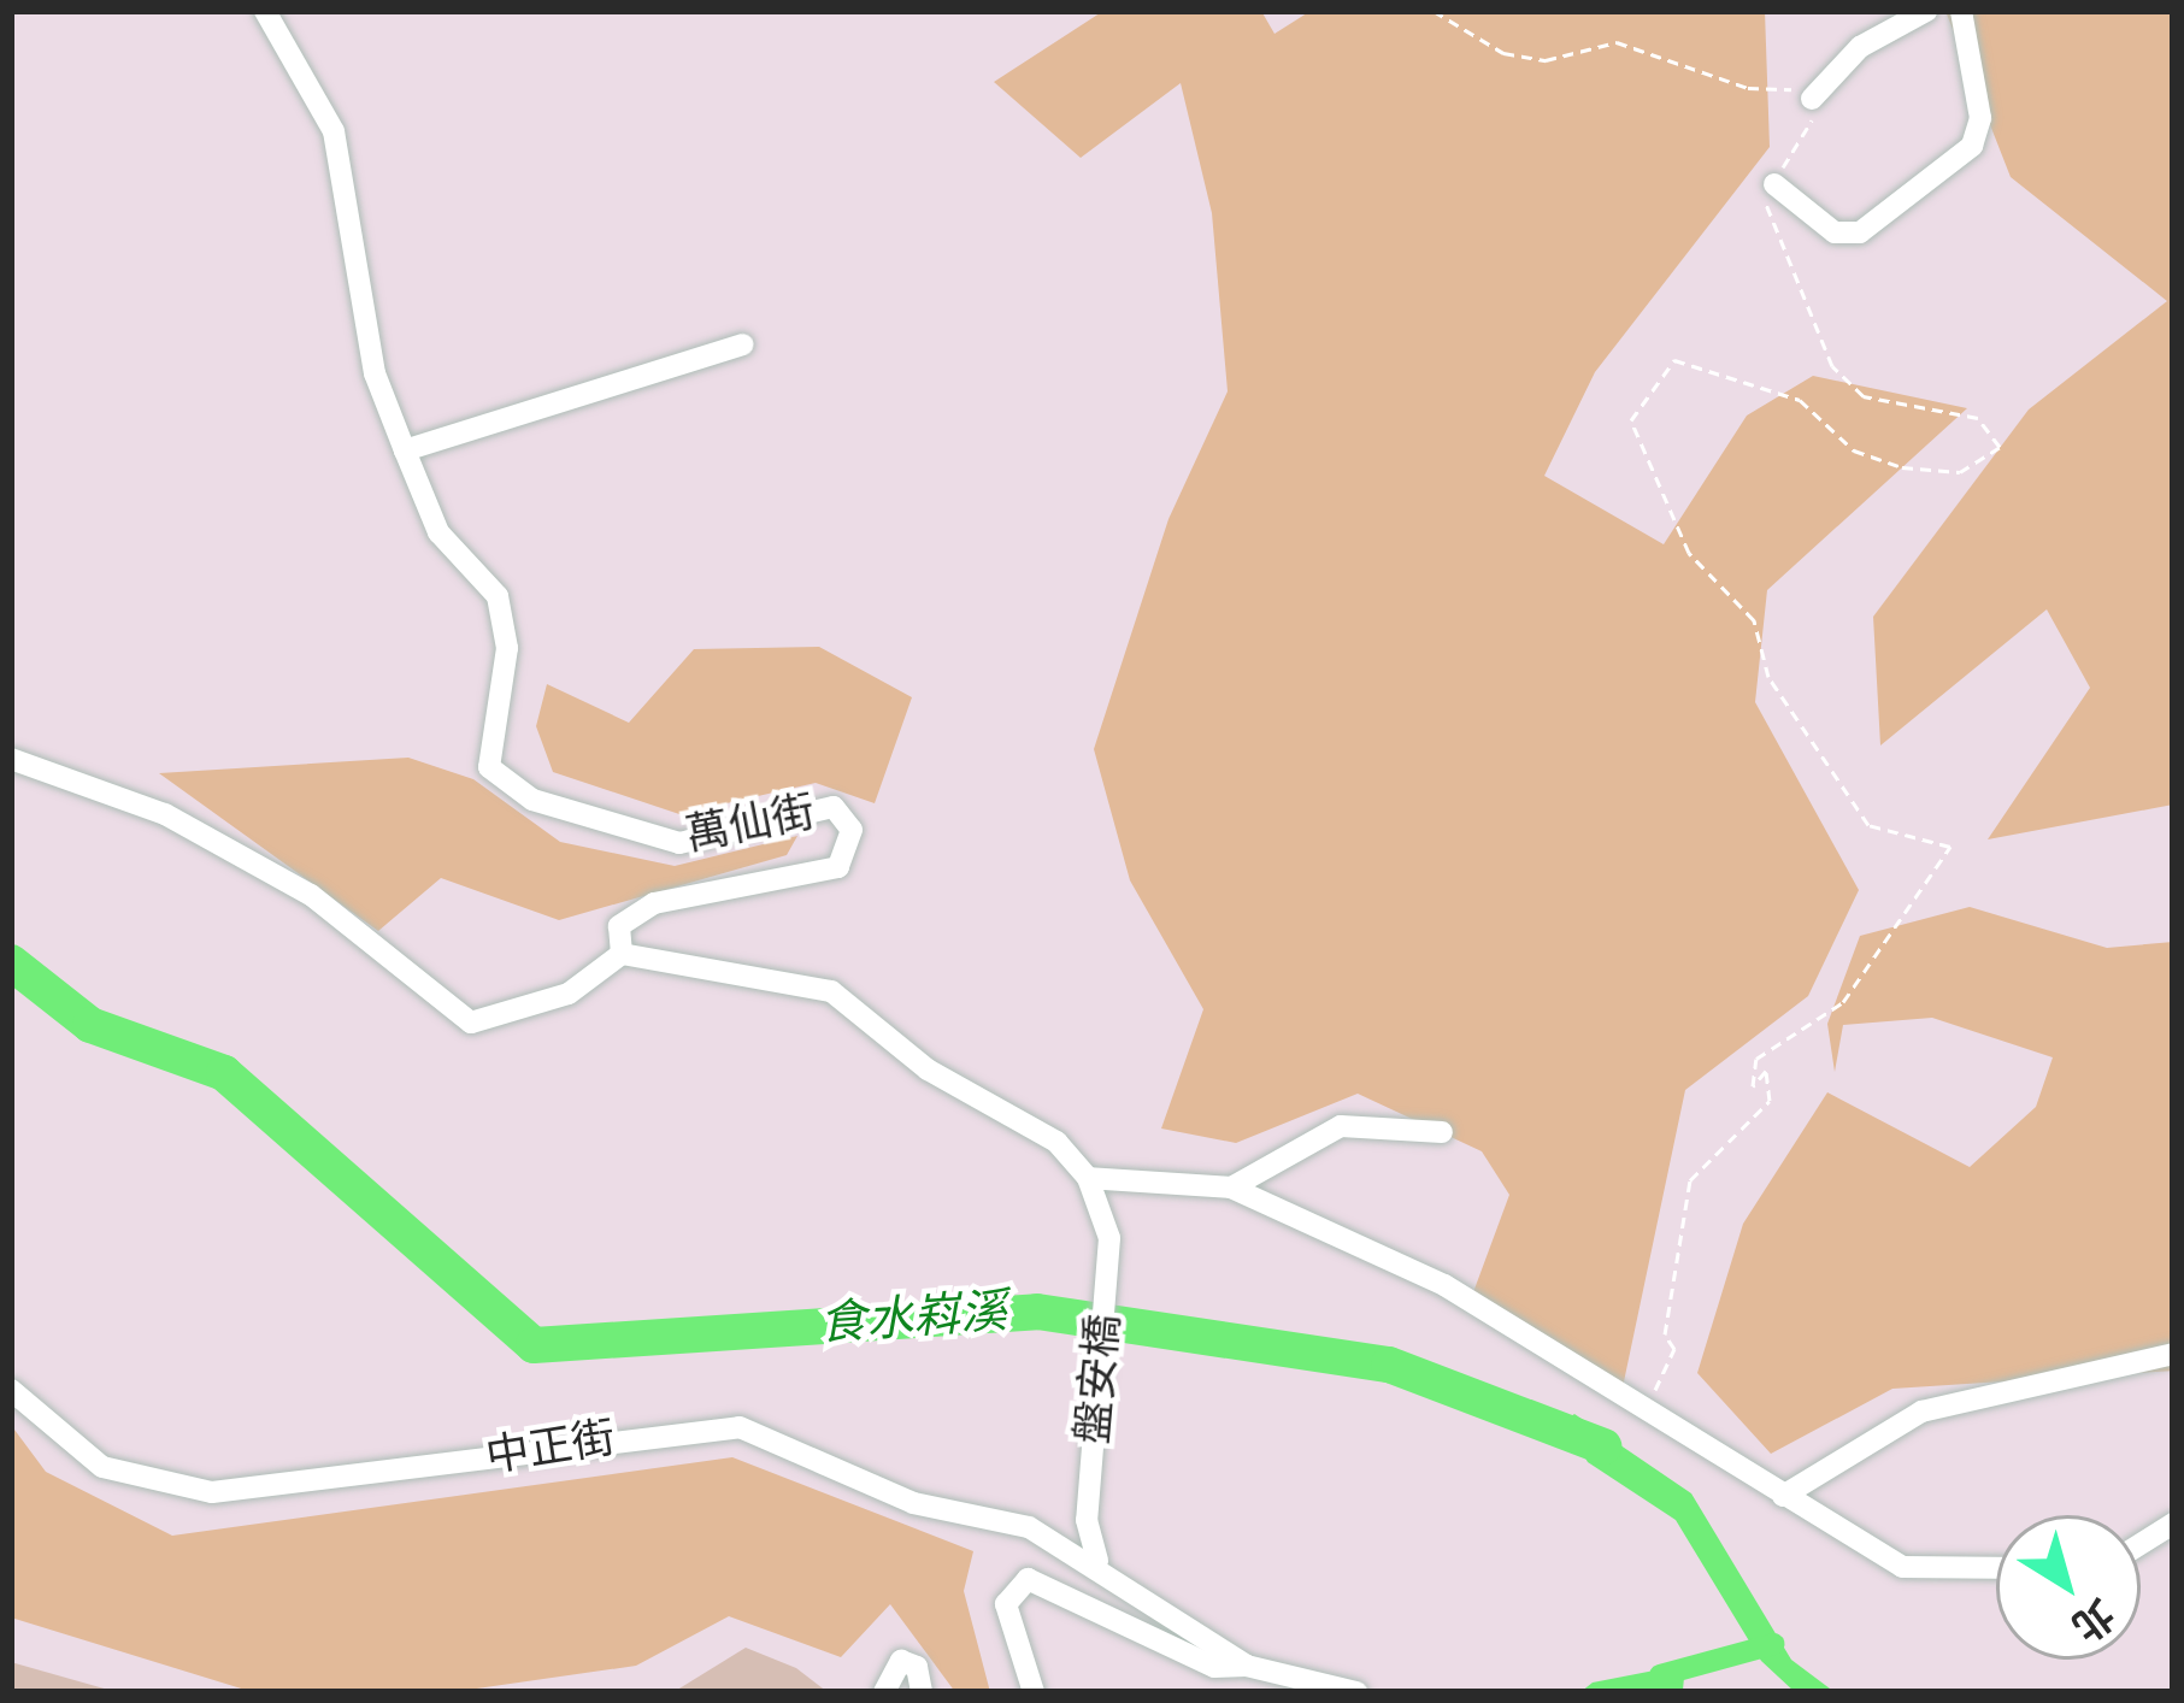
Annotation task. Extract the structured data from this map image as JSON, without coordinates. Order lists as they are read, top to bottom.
{
  "streets": {
    "street": ["萬仙街", "盤安橋", "中正街"]
  },
  "crossings": [
    ["盤安橋", "中正街"]
  ],
  "water": ["食水嵙溪"],
  "north": "bottom right"
}
